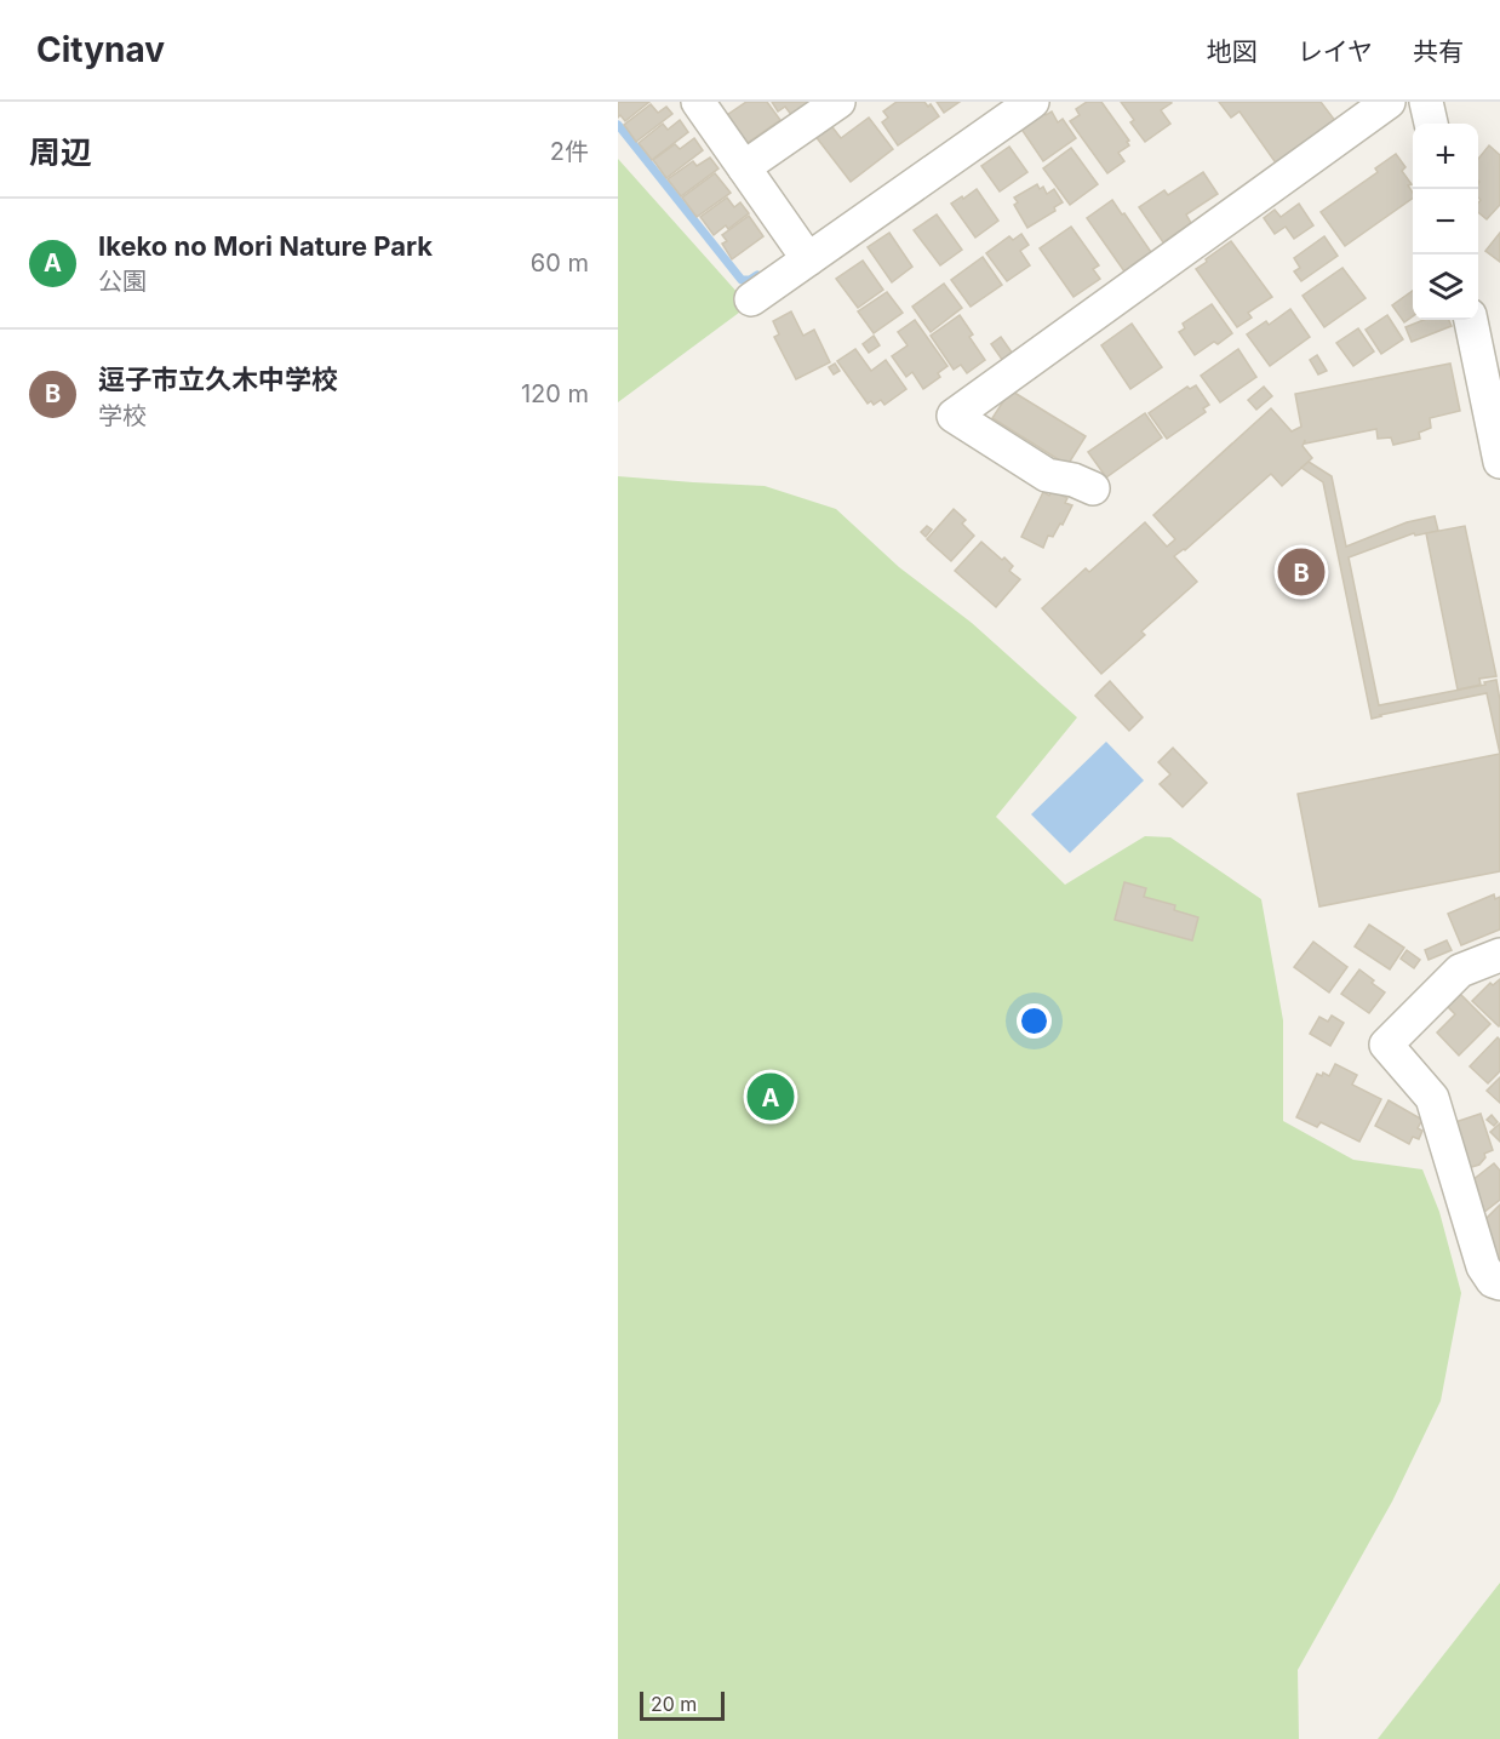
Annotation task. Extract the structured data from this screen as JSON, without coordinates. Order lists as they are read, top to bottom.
{
  "scale_bar": "20 m",
  "page": {
    "header": "Citynav",
    "nav": ["地図", "レイヤ", "共有"],
    "heading": ["周辺", "2件"],
    "map_buttons": ["+", "−"],
    "list": [
      {
        "mark": "A",
        "name": "Ikeko no Mori Nature Park",
        "note": "公園",
        "value": "60 m"
      },
      {
        "mark": "B",
        "name": "逗子市立久木中学校",
        "note": "学校",
        "value": "120 m"
      }
    ],
    "pins": ["B", "A"],
    "scale": "20 m"
  }
}
